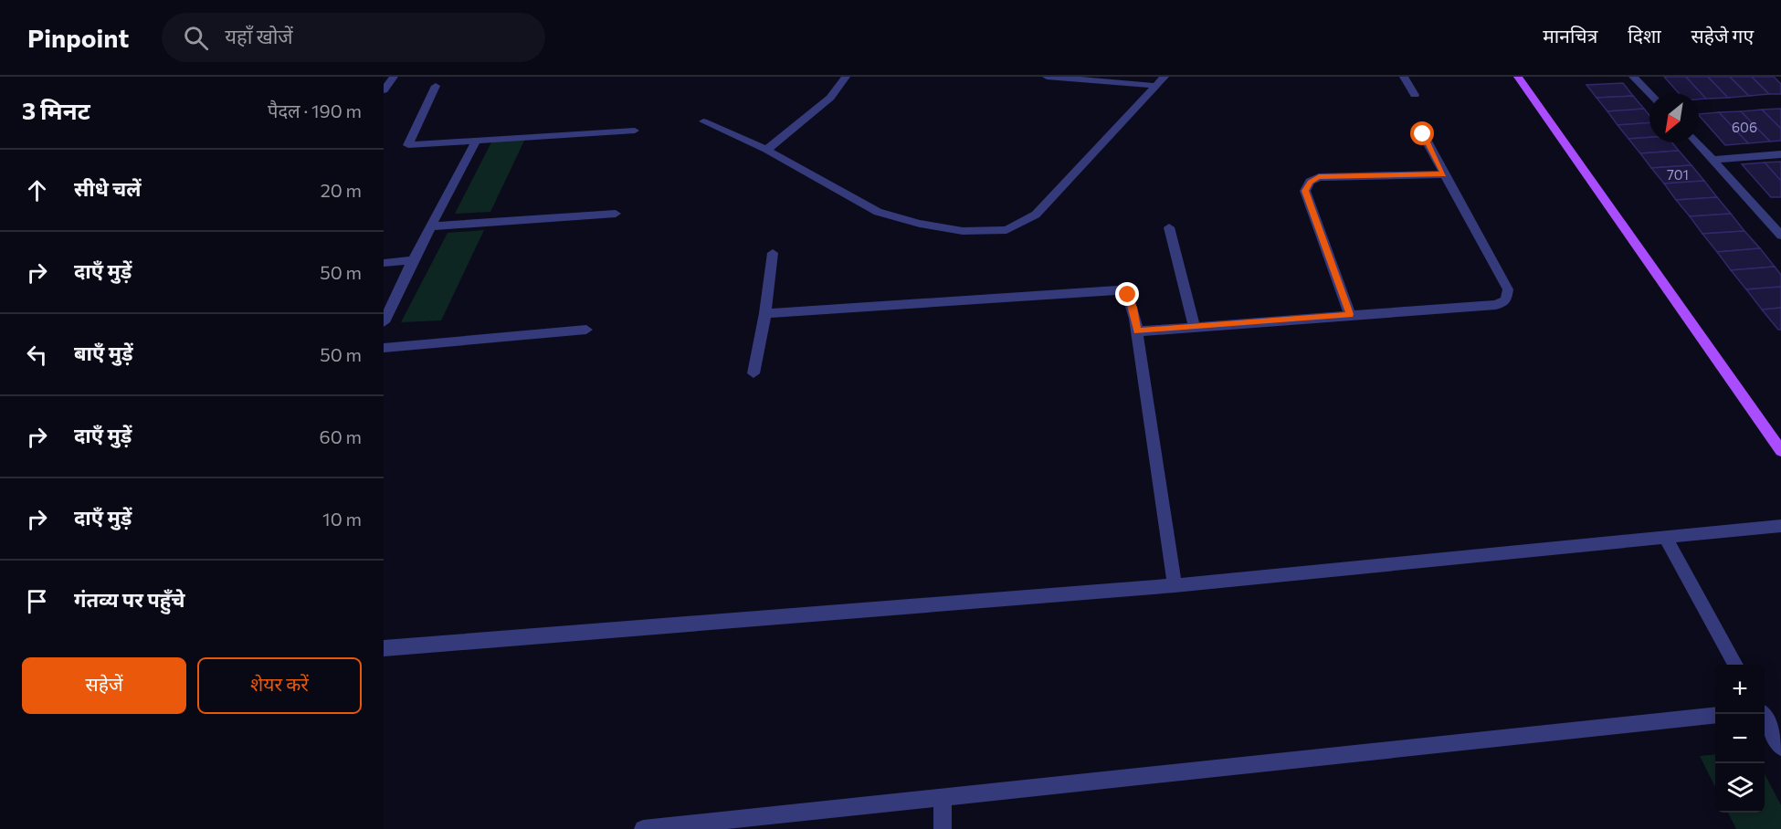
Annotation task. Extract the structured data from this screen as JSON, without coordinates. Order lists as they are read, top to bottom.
{
  "house_numbers": ["606", "701"],
  "north": "bottom left",
  "page": {
    "header": "Pinpoint",
    "search": "यहाँ खोजें",
    "nav": ["मानचित्र", "दिशा", "सहेजे गए"],
    "heading": ["3 मिनट", "पैदल · 190 m"],
    "list": [
      ["सीधे चलें", "20 m"],
      ["दाएँ मुड़ें", "50 m"],
      ["बाएँ मुड़ें", "50 m"],
      ["दाएँ मुड़ें", "60 m"],
      ["दाएँ मुड़ें", "10 m"],
      "गंतव्य पर पहुँचे"
    ],
    "buttons": ["सहेजें", "शेयर करें"],
    "map_buttons": ["+", "−"]
  }
}
